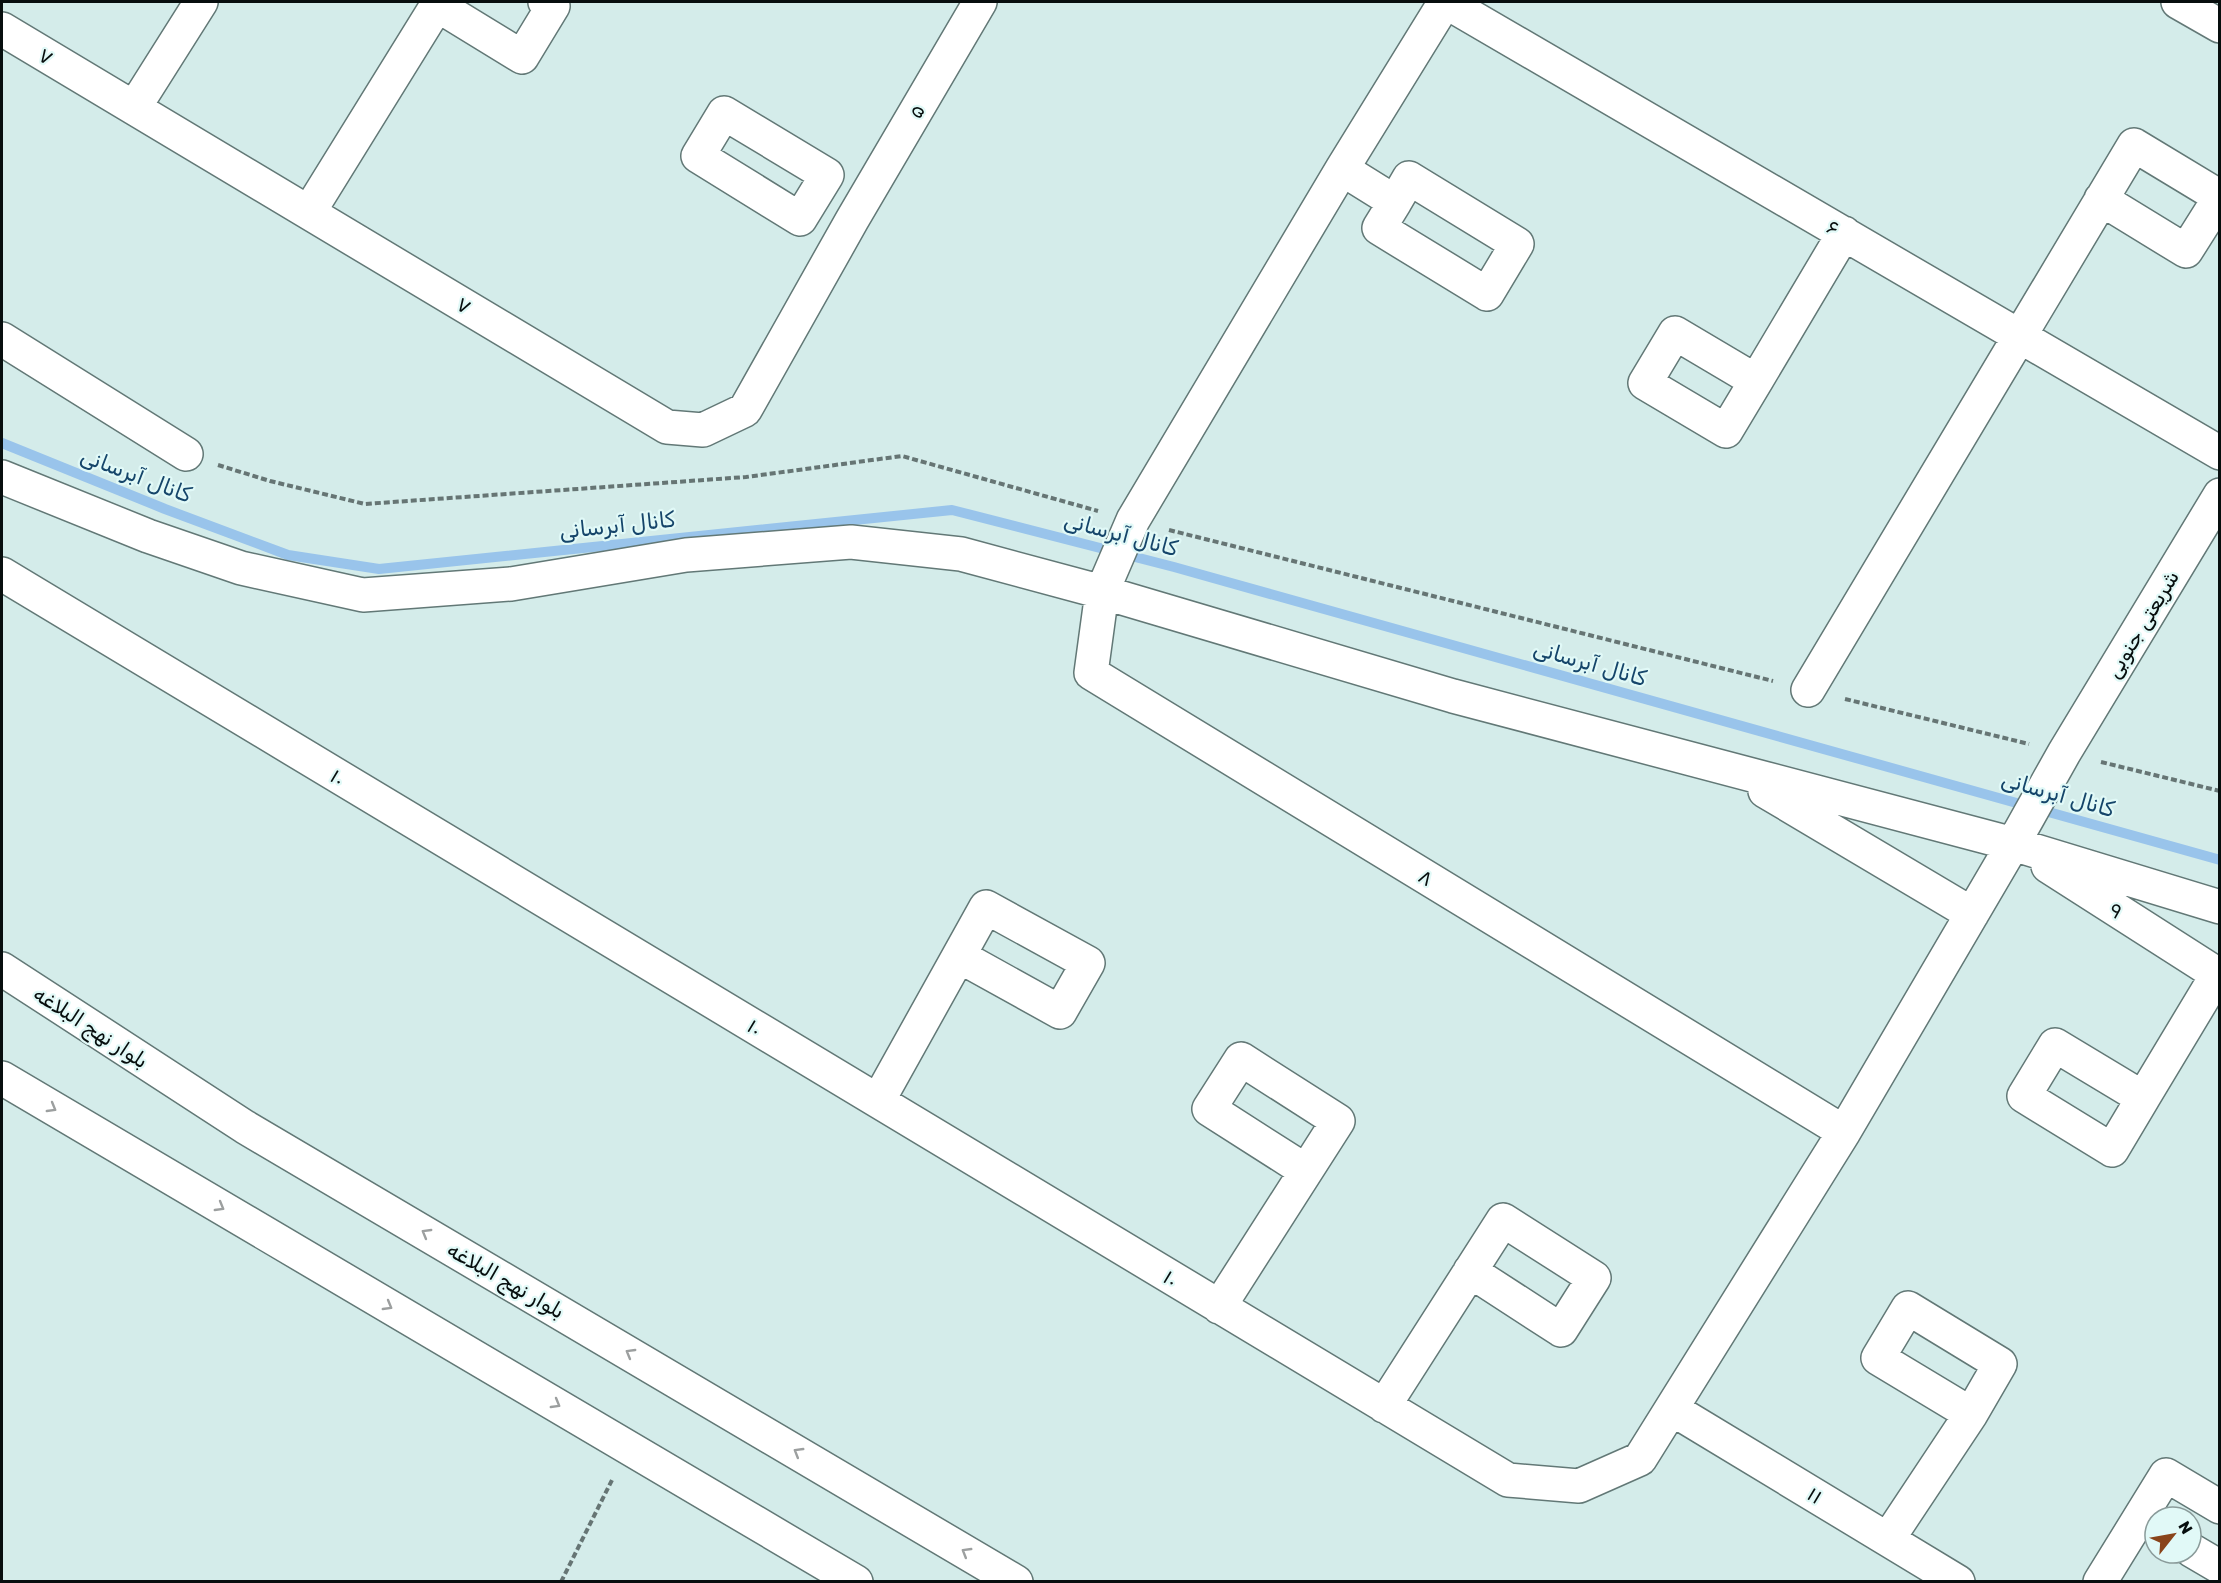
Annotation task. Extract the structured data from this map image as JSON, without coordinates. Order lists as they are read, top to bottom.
{
  "streets": {
    "street": [
      "۷",
      "۵",
      "۶",
      "شریعتی جنوبی",
      "۱۰",
      "۸",
      "۹",
      "بلوار نهج البلاغه",
      "۱۱"
    ]
  },
  "crossings": [
    ["۷", "۵"],
    ["شریعتی جنوبی", "۱۰"],
    ["شریعتی جنوبی", "۸"],
    ["شریعتی جنوبی", "۹"],
    ["شریعتی جنوبی", "۱۱"]
  ],
  "water": ["کانال آبرسانی"],
  "north": "top right"
}
